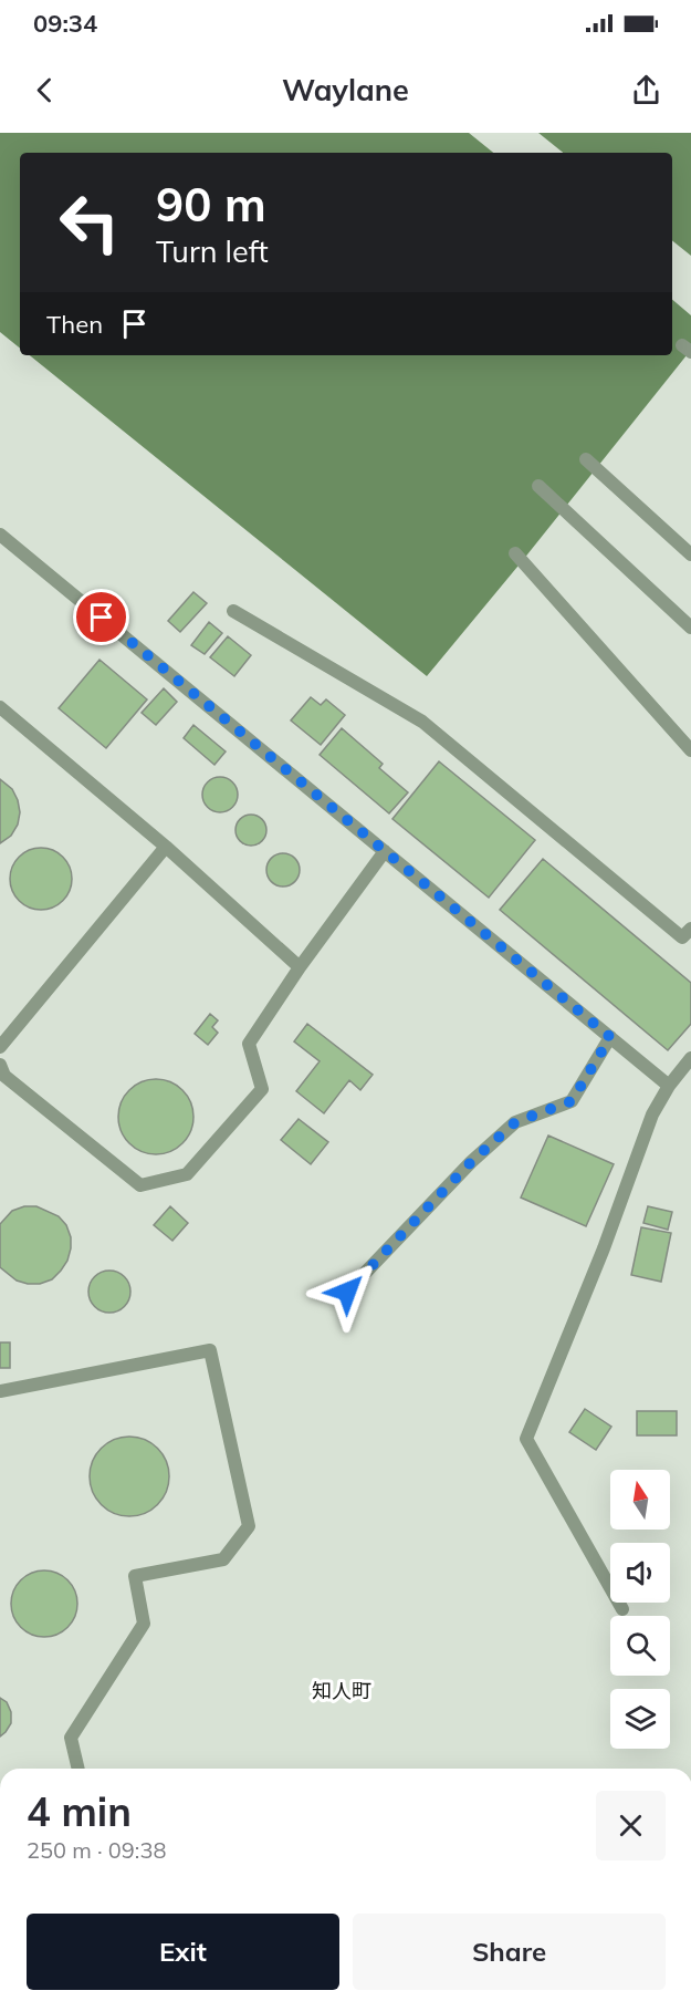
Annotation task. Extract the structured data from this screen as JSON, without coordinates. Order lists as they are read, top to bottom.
{
  "districts": ["知人町"],
  "north": "top",
  "page": {
    "status": "09:34",
    "header": "Waylane",
    "turn": ["90 m", "Turn left"],
    "then": "Then",
    "heading": ["4 min", "250 m · 09:38"],
    "buttons": ["Exit", "Share"]
  }
}
